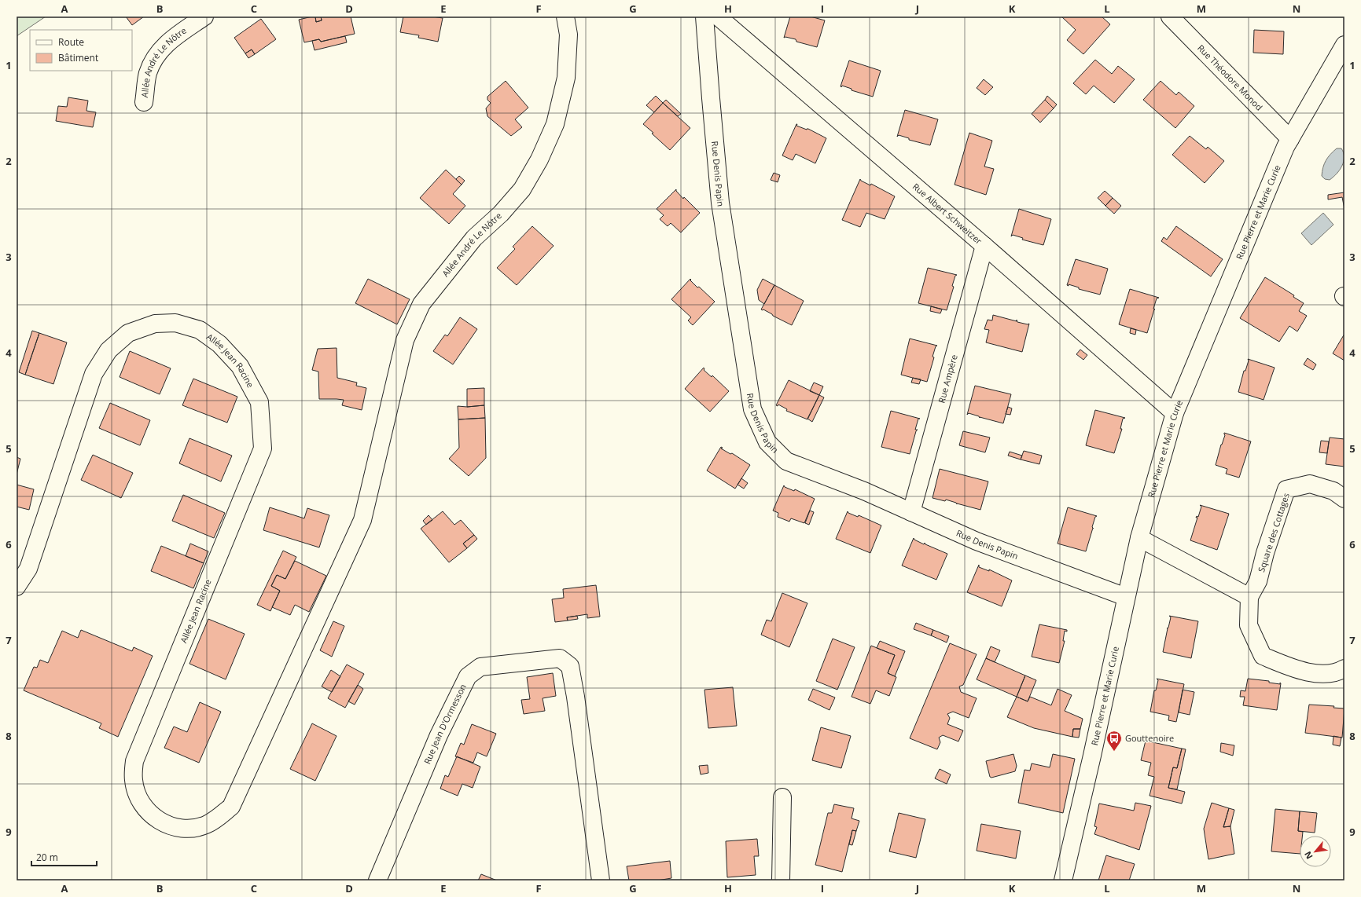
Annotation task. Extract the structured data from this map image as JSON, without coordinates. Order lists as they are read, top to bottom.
{
  "streets": {
    "street": [
      "Allée André Le Nôtre",
      "Rue Théodore Monod",
      "Rue Denis Papin",
      "Rue Pierre et Marie Curie",
      "Rue Albert Schweitzer",
      "Allée Jean Racine",
      "Rue Ampère",
      "Square des Cottages",
      "Rue Jean D'Ormesson"
    ]
  },
  "crossings": [
    ["Allée André Le Nôtre", "Allée Jean Racine"],
    ["Rue Théodore Monod", "Rue Pierre et Marie Curie"],
    ["Rue Denis Papin", "Rue Pierre et Marie Curie"],
    ["Rue Denis Papin", "Rue Ampère"],
    ["Rue Pierre et Marie Curie", "Rue Albert Schweitzer"],
    ["Rue Albert Schweitzer", "Rue Ampère"]
  ],
  "places": {
    "bus stop": ["Gouttenoire"]
  },
  "legend": ["Route", "Bâtiment"],
  "scale_bar": "20 m",
  "north": "bottom left",
  "grid": {
    "columns": [
      "A",
      "B",
      "C",
      "D",
      "E",
      "F",
      "G",
      "H",
      "I",
      "J",
      "K",
      "L",
      "M",
      "N"
    ],
    "rows": [
      "1",
      "2",
      "3",
      "4",
      "5",
      "6",
      "7",
      "8",
      "9"
    ]
  }
}
